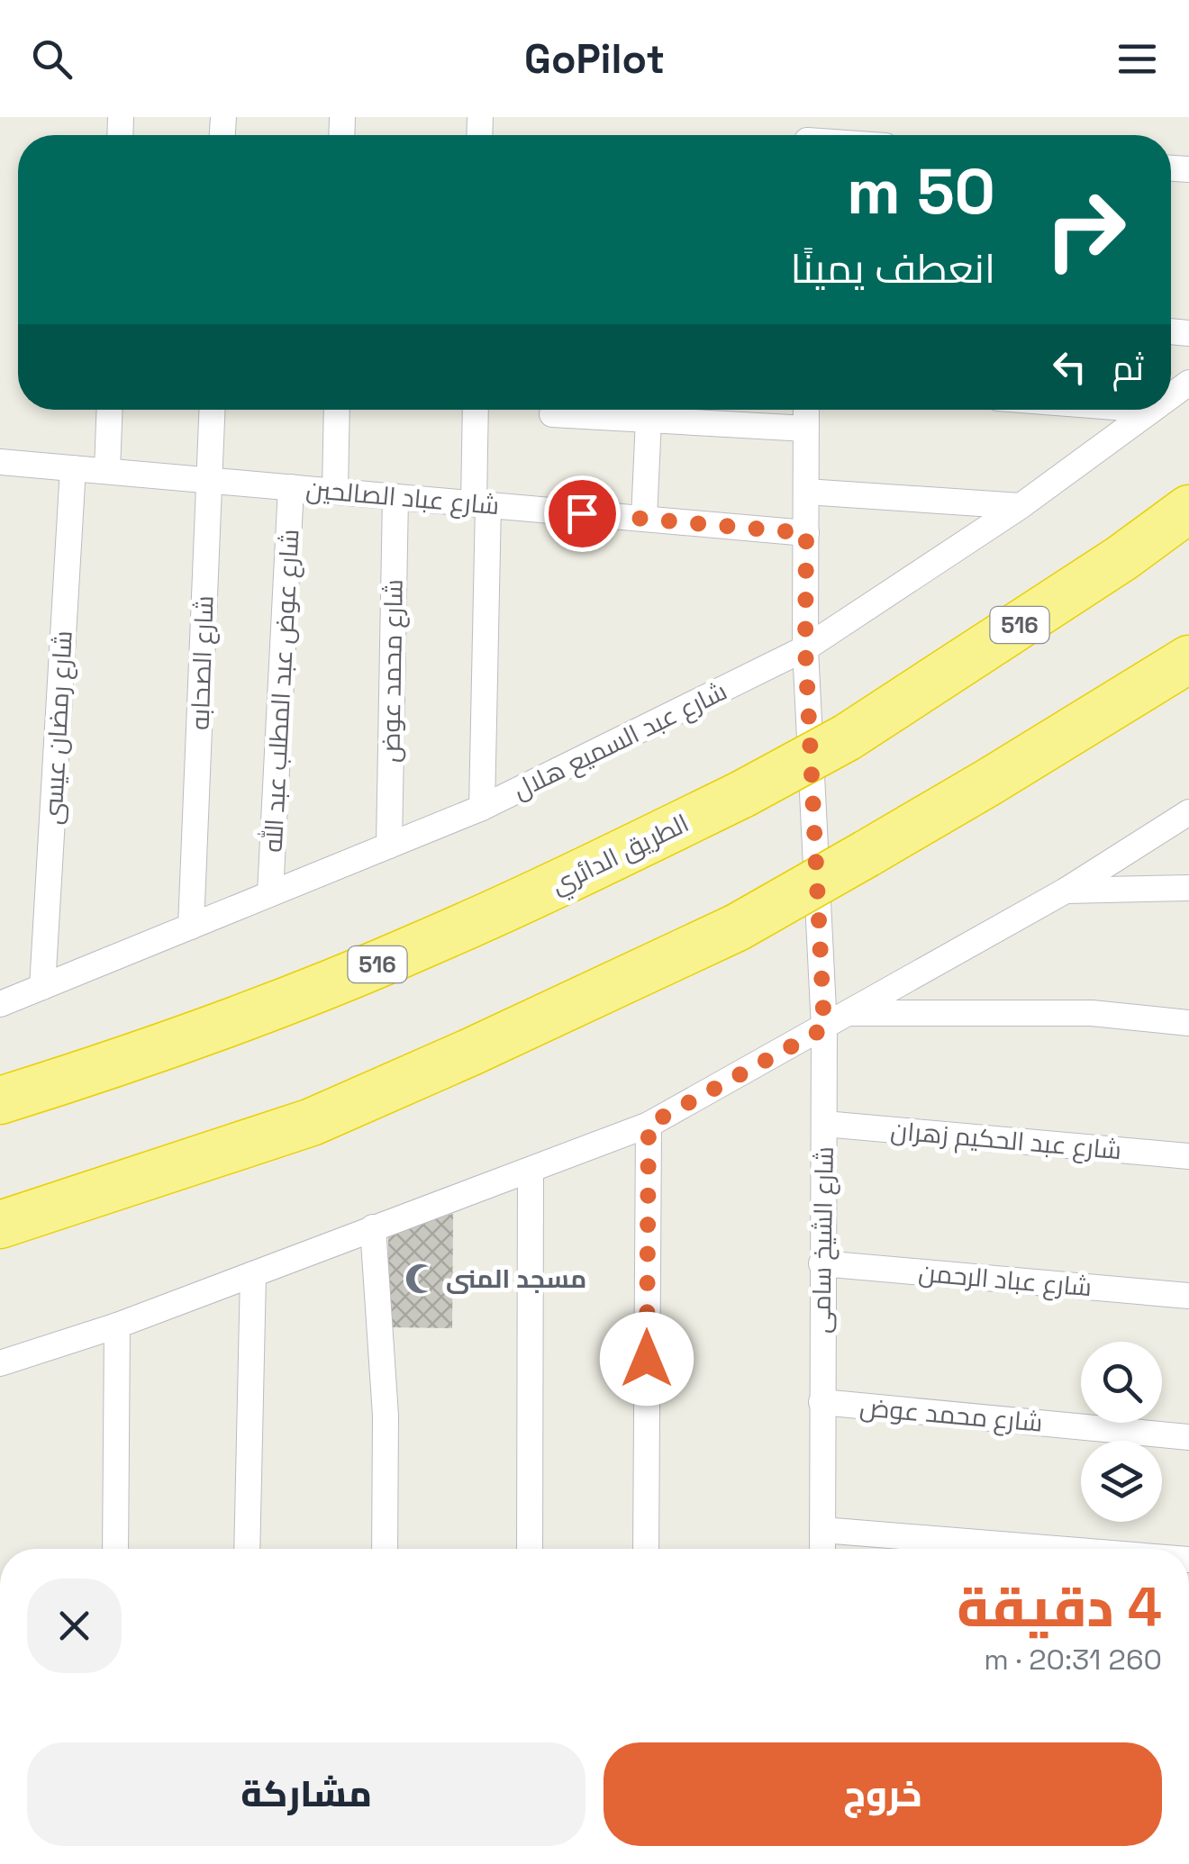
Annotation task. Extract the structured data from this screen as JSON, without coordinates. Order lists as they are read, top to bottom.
{
  "streets": {
    "highway": ["516", "الطريق الدائري"],
    "street": [
      "شارع عباد الصالحين",
      "شارع الصحابه",
      "شارع محمد عوض",
      "شارع عوض عبد المطلب عبد الله",
      "شارع رمضان عيسى",
      "شارع عبد السميع هلال",
      "شارع عبد الحكيم زهران",
      "شارع الشيخ سامى",
      "شارع عباد الرحمن"
    ]
  },
  "crossings": [
    ["شارع عباد الصالحين", "شارع الصحابه"],
    ["شارع عباد الصالحين", "شارع محمد عوض"],
    ["شارع عباد الصالحين", "شارع عوض عبد المطلب عبد الله"],
    ["شارع عباد الصالحين", "شارع رمضان عيسى"],
    ["شارع عباد الصالحين", "شارع الشيخ سامى"],
    ["شارع الصحابه", "شارع عبد السميع هلال"],
    ["شارع محمد عوض", "شارع عبد السميع هلال"],
    ["شارع محمد عوض", "شارع الشيخ سامى"],
    ["شارع عوض عبد المطلب عبد الله", "شارع عبد السميع هلال"],
    ["شارع رمضان عيسى", "شارع عبد السميع هلال"],
    ["شارع عبد السميع هلال", "شارع الشيخ سامى"],
    ["شارع عبد الحكيم زهران", "شارع الشيخ سامى"],
    ["شارع الشيخ سامى", "شارع عباد الرحمن"]
  ],
  "places": {
    "mosque": ["مسجد المنى"]
  },
  "page": {
    "header": "GoPilot",
    "turn": ["50 m", "انعطف يمينًا"],
    "then": "ثم",
    "heading": ["4 دقيقة", "260 m · 20:31"],
    "buttons": ["خروج", "مشاركة"]
  }
}
